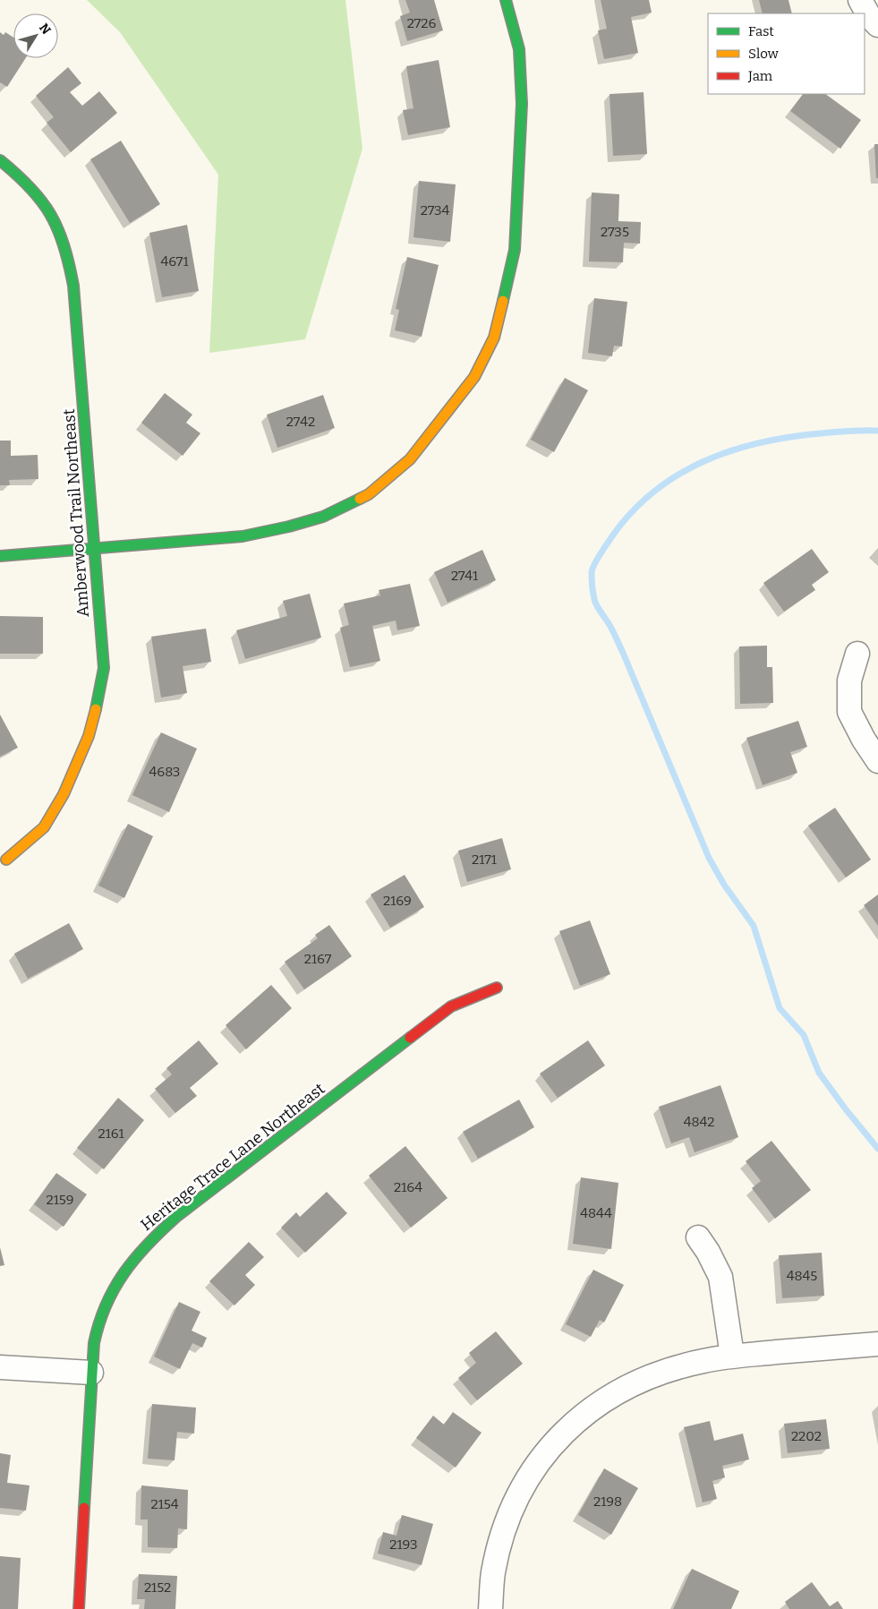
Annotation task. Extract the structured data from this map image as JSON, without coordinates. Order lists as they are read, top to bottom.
{
  "streets": {
    "street": ["Amberwood Trail Northeast", "Heritage Trace Lane Northeast"]
  },
  "house_numbers": [
    "2726",
    "2734",
    "2735",
    "4671",
    "2742",
    "2741",
    "4683",
    "2171",
    "2169",
    "2167",
    "4842",
    "2161",
    "2164",
    "2159",
    "4844",
    "4845",
    "2202",
    "2198",
    "2154",
    "2193",
    "2152"
  ],
  "legend": ["Fast", "Slow", "Jam"],
  "north": "top right"
}
